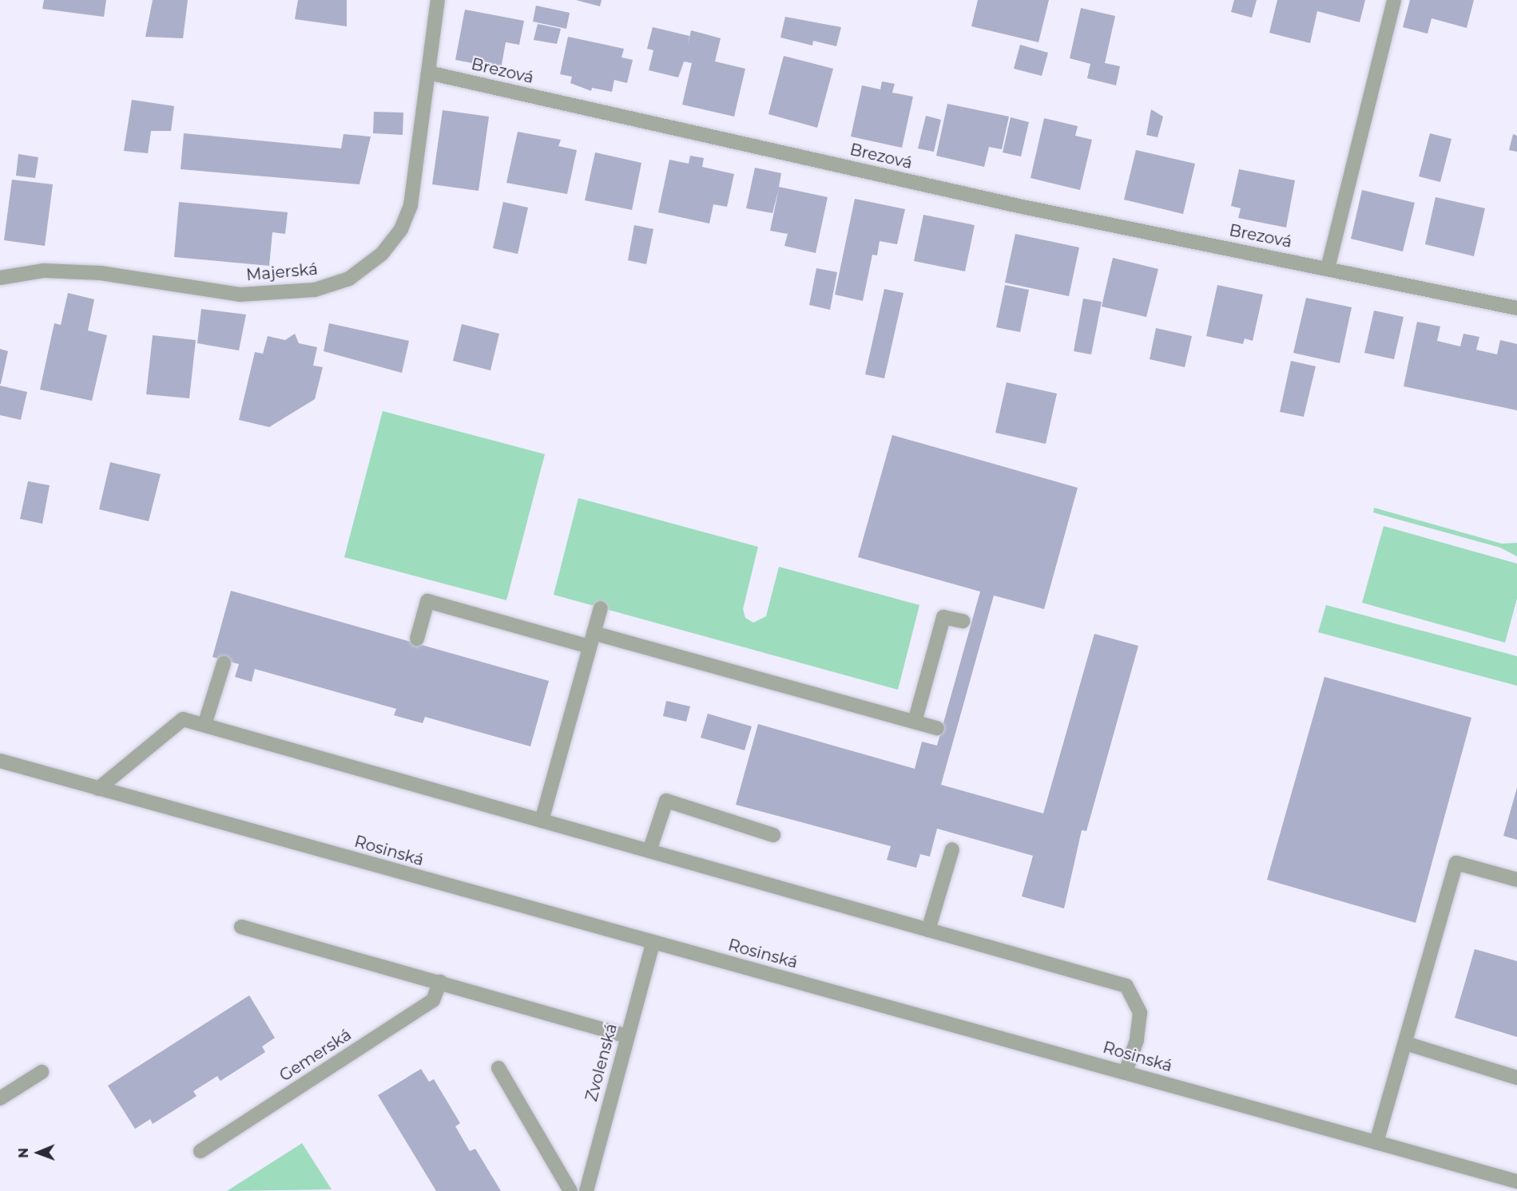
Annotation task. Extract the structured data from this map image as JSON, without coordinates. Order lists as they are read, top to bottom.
{
  "streets": {
    "street": [
      "Brezová",
      "Majerská",
      "Rosinská",
      "Gemerská",
      "Zvolenská"
    ]
  },
  "crossings": [
    ["Brezová", "Majerská"],
    ["Rosinská", "Zvolenská"]
  ],
  "north": "left"
}
